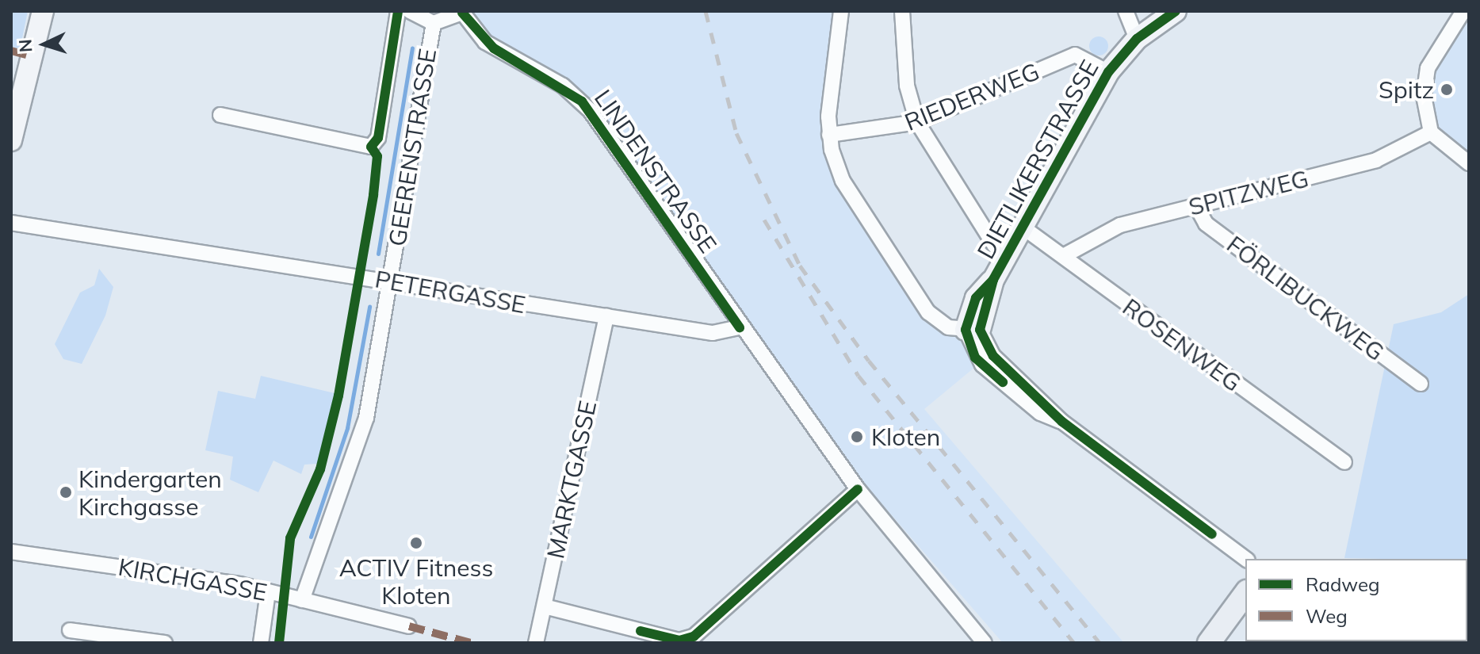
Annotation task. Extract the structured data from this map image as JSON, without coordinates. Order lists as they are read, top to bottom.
{
  "streets": {
    "street": [
      "RIEDERWEG",
      "GEERENSTRASSE",
      "DIETLIKERSTRASSE",
      "LINDENSTRASSE",
      "SPITZWEG",
      "PETERGASSE",
      "FÖRLIBUCKWEG",
      "ROSENWEG",
      "MARKTGASSE",
      "KIRCHGASSE"
    ]
  },
  "crossings": [
    ["RIEDERWEG", "DIETLIKERSTRASSE"],
    ["GEERENSTRASSE", "LINDENSTRASSE"],
    ["GEERENSTRASSE", "PETERGASSE"],
    ["GEERENSTRASSE", "KIRCHGASSE"],
    ["DIETLIKERSTRASSE", "ROSENWEG"],
    ["LINDENSTRASSE", "PETERGASSE"],
    ["SPITZWEG", "FÖRLIBUCKWEG"],
    ["SPITZWEG", "ROSENWEG"],
    ["PETERGASSE", "MARKTGASSE"]
  ],
  "places": [
    "Spitz",
    "Kloten",
    "Kindergarten Kirchgasse",
    "ACTIV Fitness Kloten"
  ],
  "legend": ["Radweg", "Weg"],
  "north": "left"
}
